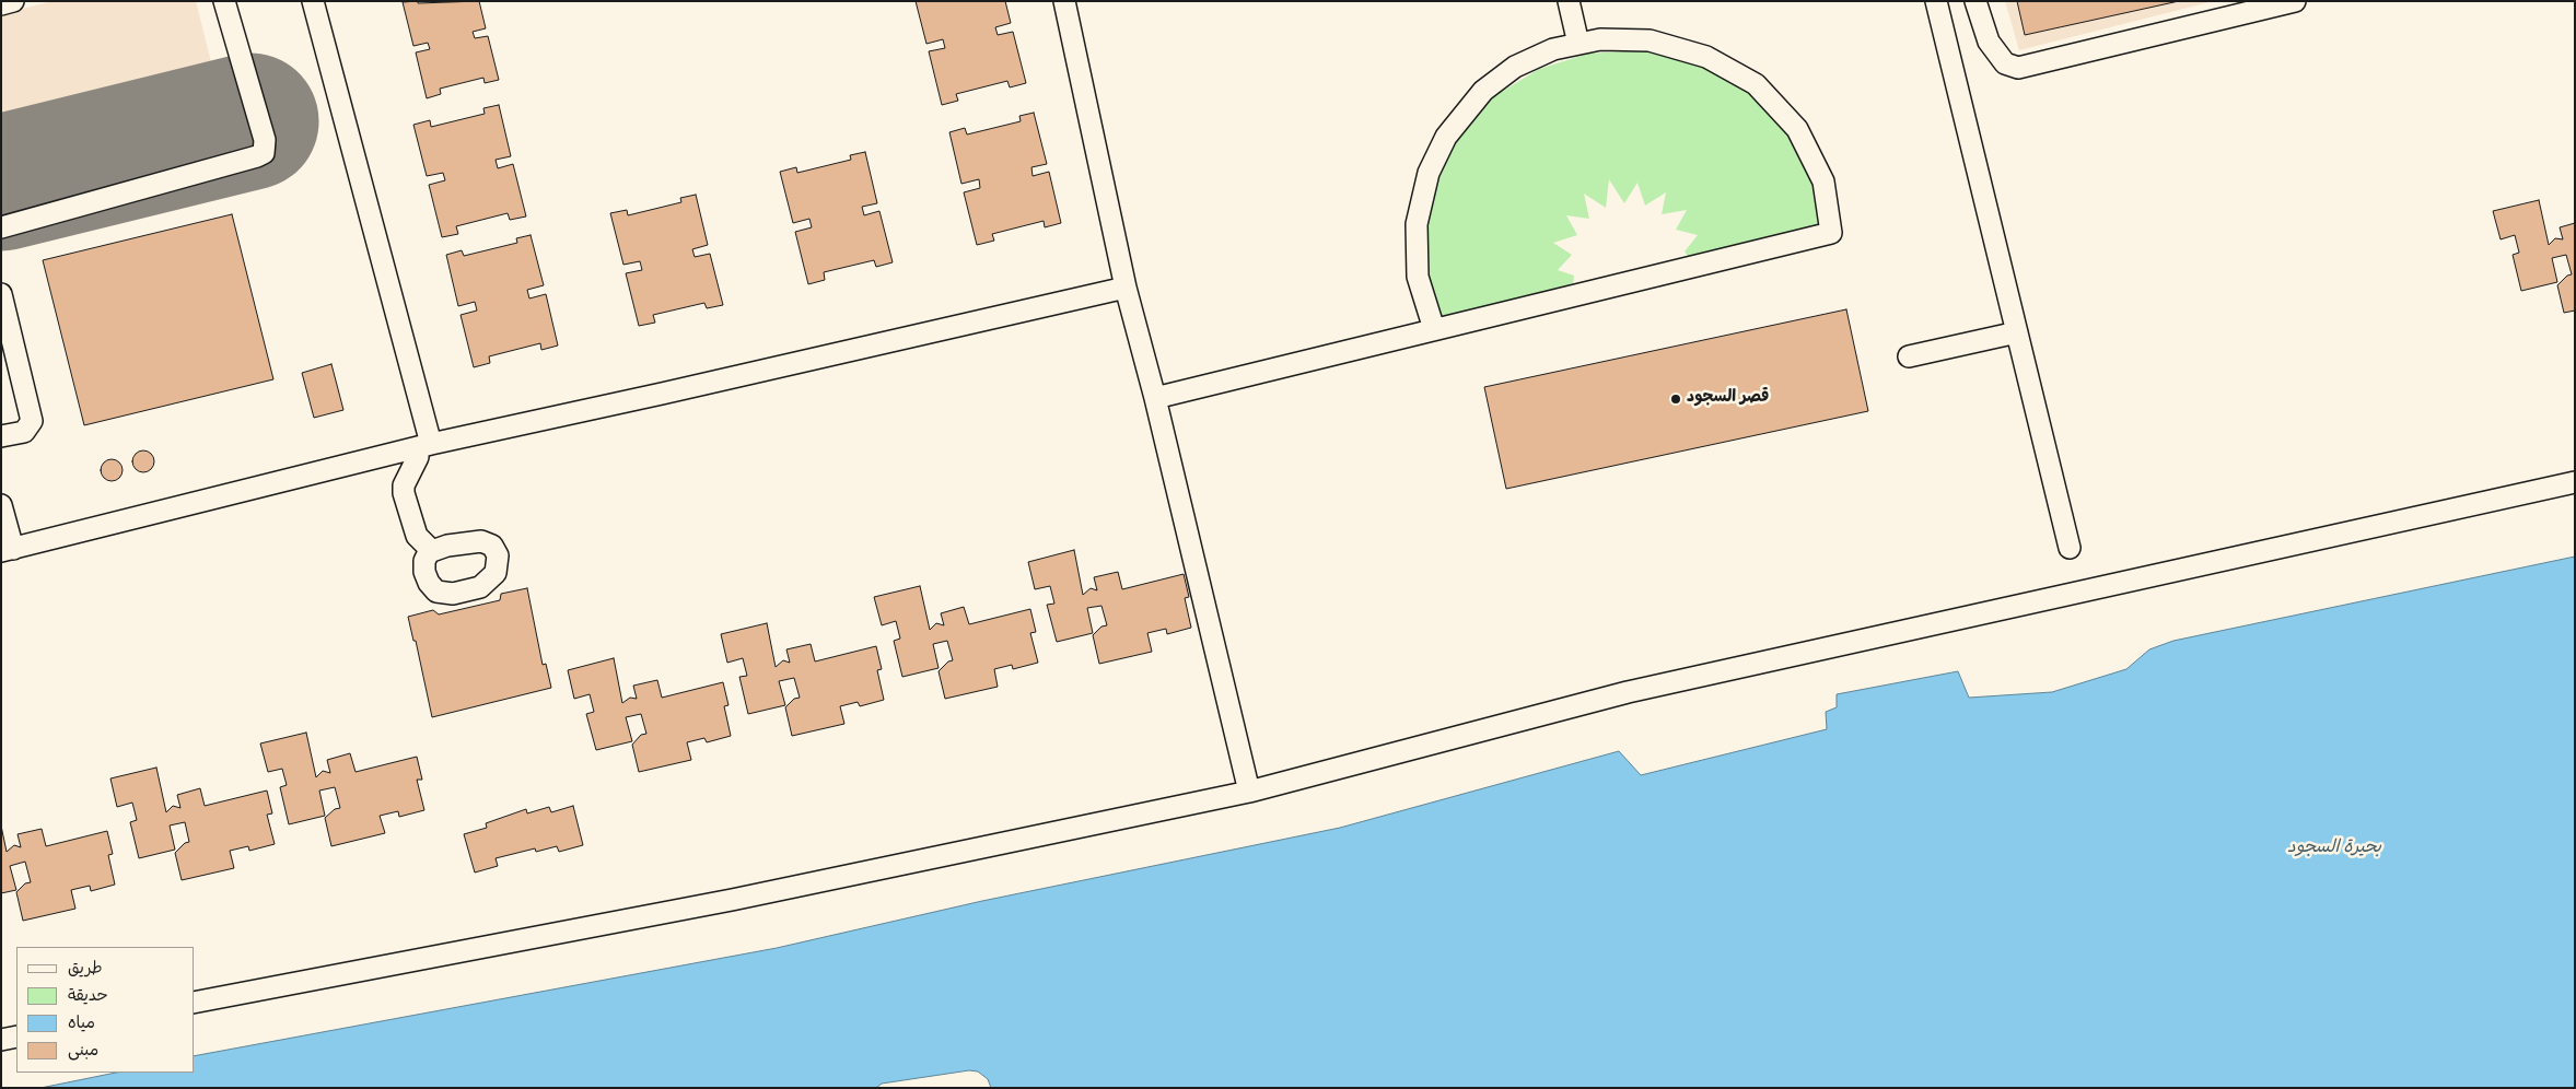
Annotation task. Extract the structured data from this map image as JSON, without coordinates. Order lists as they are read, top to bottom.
{
  "water": ["بحيرة السجود"],
  "places": ["قصر السجود"],
  "legend": [
    "طريق",
    "حديقة",
    "مياه",
    "مبنى"
  ]
}
